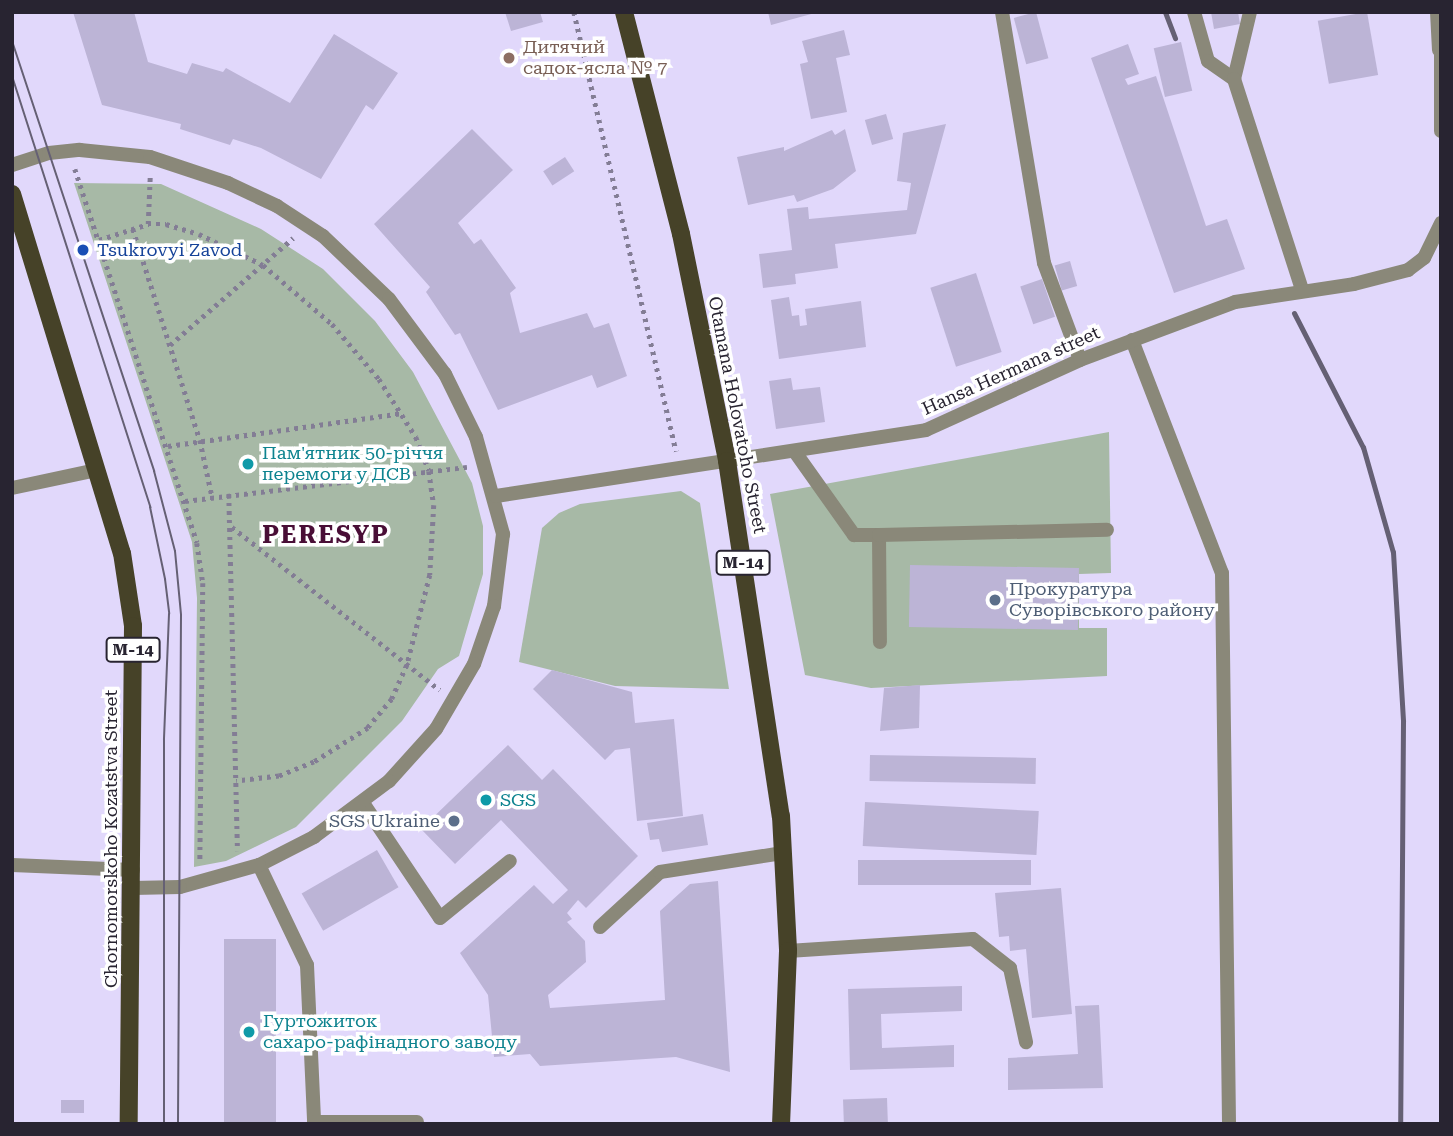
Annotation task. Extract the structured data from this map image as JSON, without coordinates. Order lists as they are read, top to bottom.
{
  "streets": {
    "main road": ["Otamana Holovatoho Street", "М-14", "Chornomorskoho Kozatstva Street"],
    "street": ["Hansa Hermana street"]
  },
  "crossings": [
    ["Hansa Hermana street", "Otamana Holovatoho Street"]
  ],
  "districts": ["PERESYP"],
  "places": [
    "Дитячий садок-ясла № 7",
    "Tsukrovyi Zavod",
    "Пам'ятник 50-річчя перемоги у ДСВ",
    "Прокуратура Суворівського району",
    "SGS",
    "SGS Ukraine",
    "Гуртожиток сахаро-рафінадного заводу"
  ]
}
